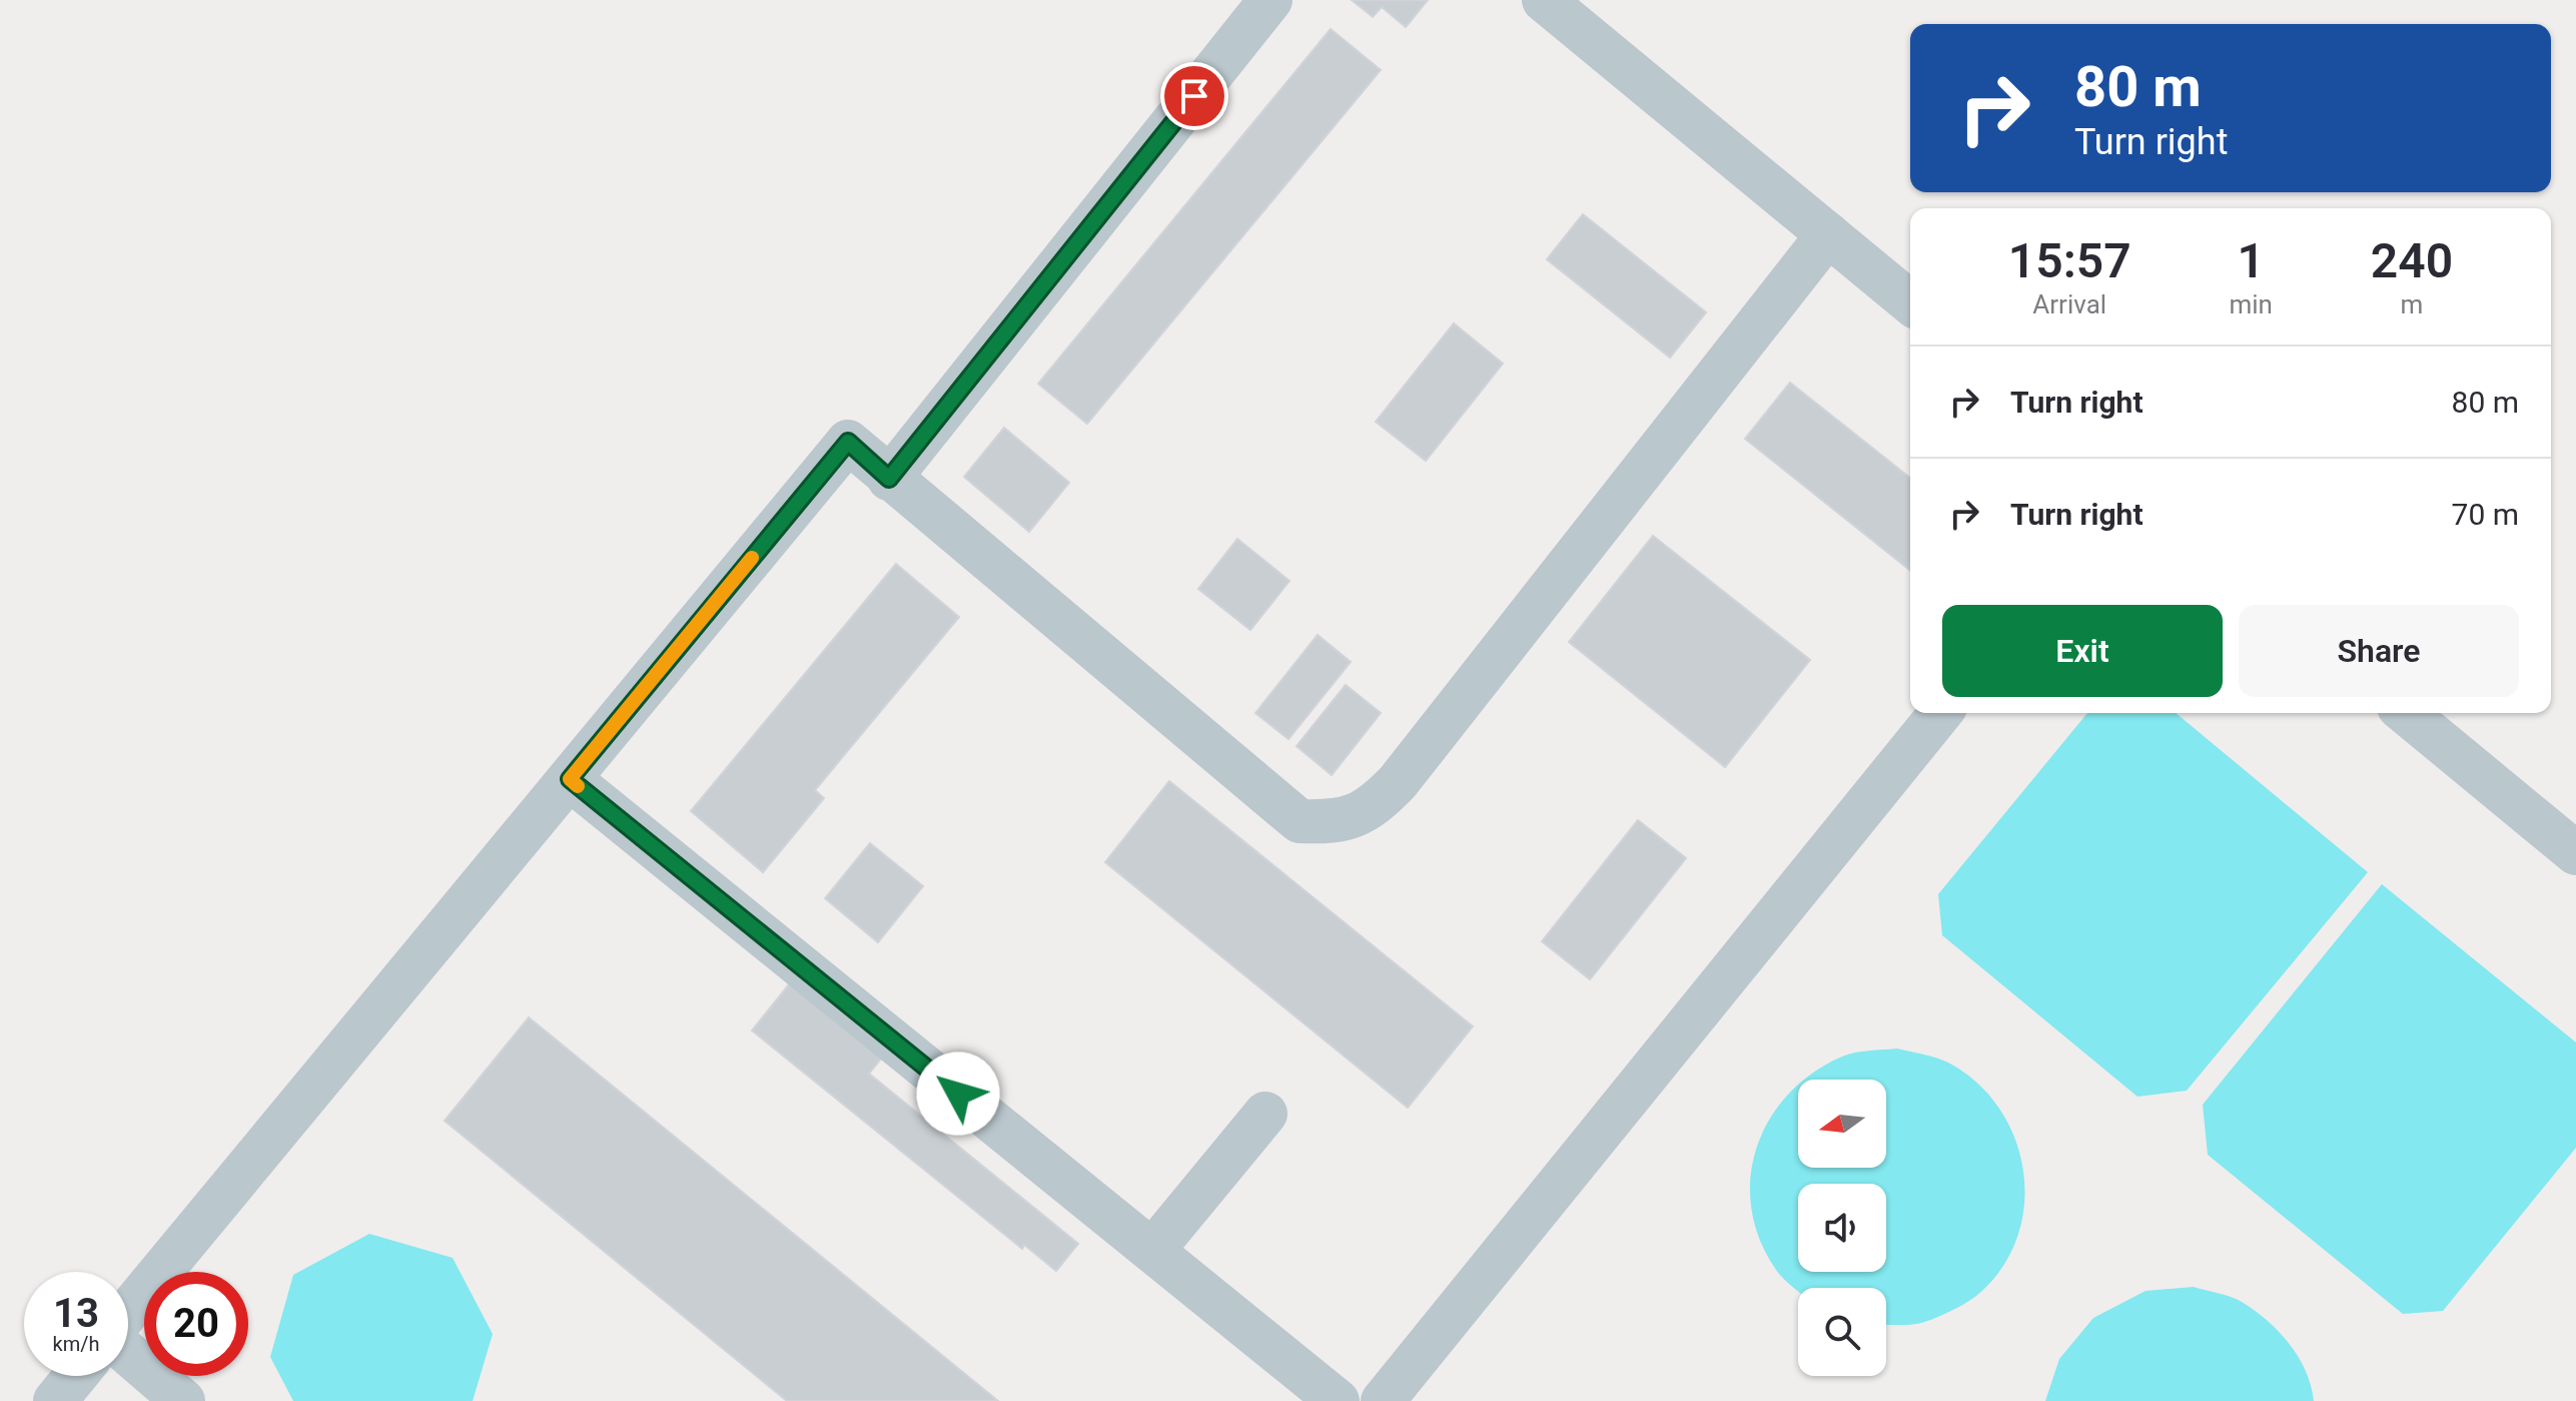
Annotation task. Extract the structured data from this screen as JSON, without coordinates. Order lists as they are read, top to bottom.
{
  "north": "left",
  "page": {
    "turn": ["80 m", "Turn right"],
    "eta": [
      "15:57",
      "Arrival",
      "1",
      "min",
      "240",
      "m"
    ],
    "list": [
      {
        "name": "Turn right",
        "value": "80 m"
      },
      {
        "name": "Turn right",
        "value": "70 m"
      }
    ],
    "buttons": ["Exit", "Share"],
    "speed": "13 km/h",
    "limit": "20"
  }
}
